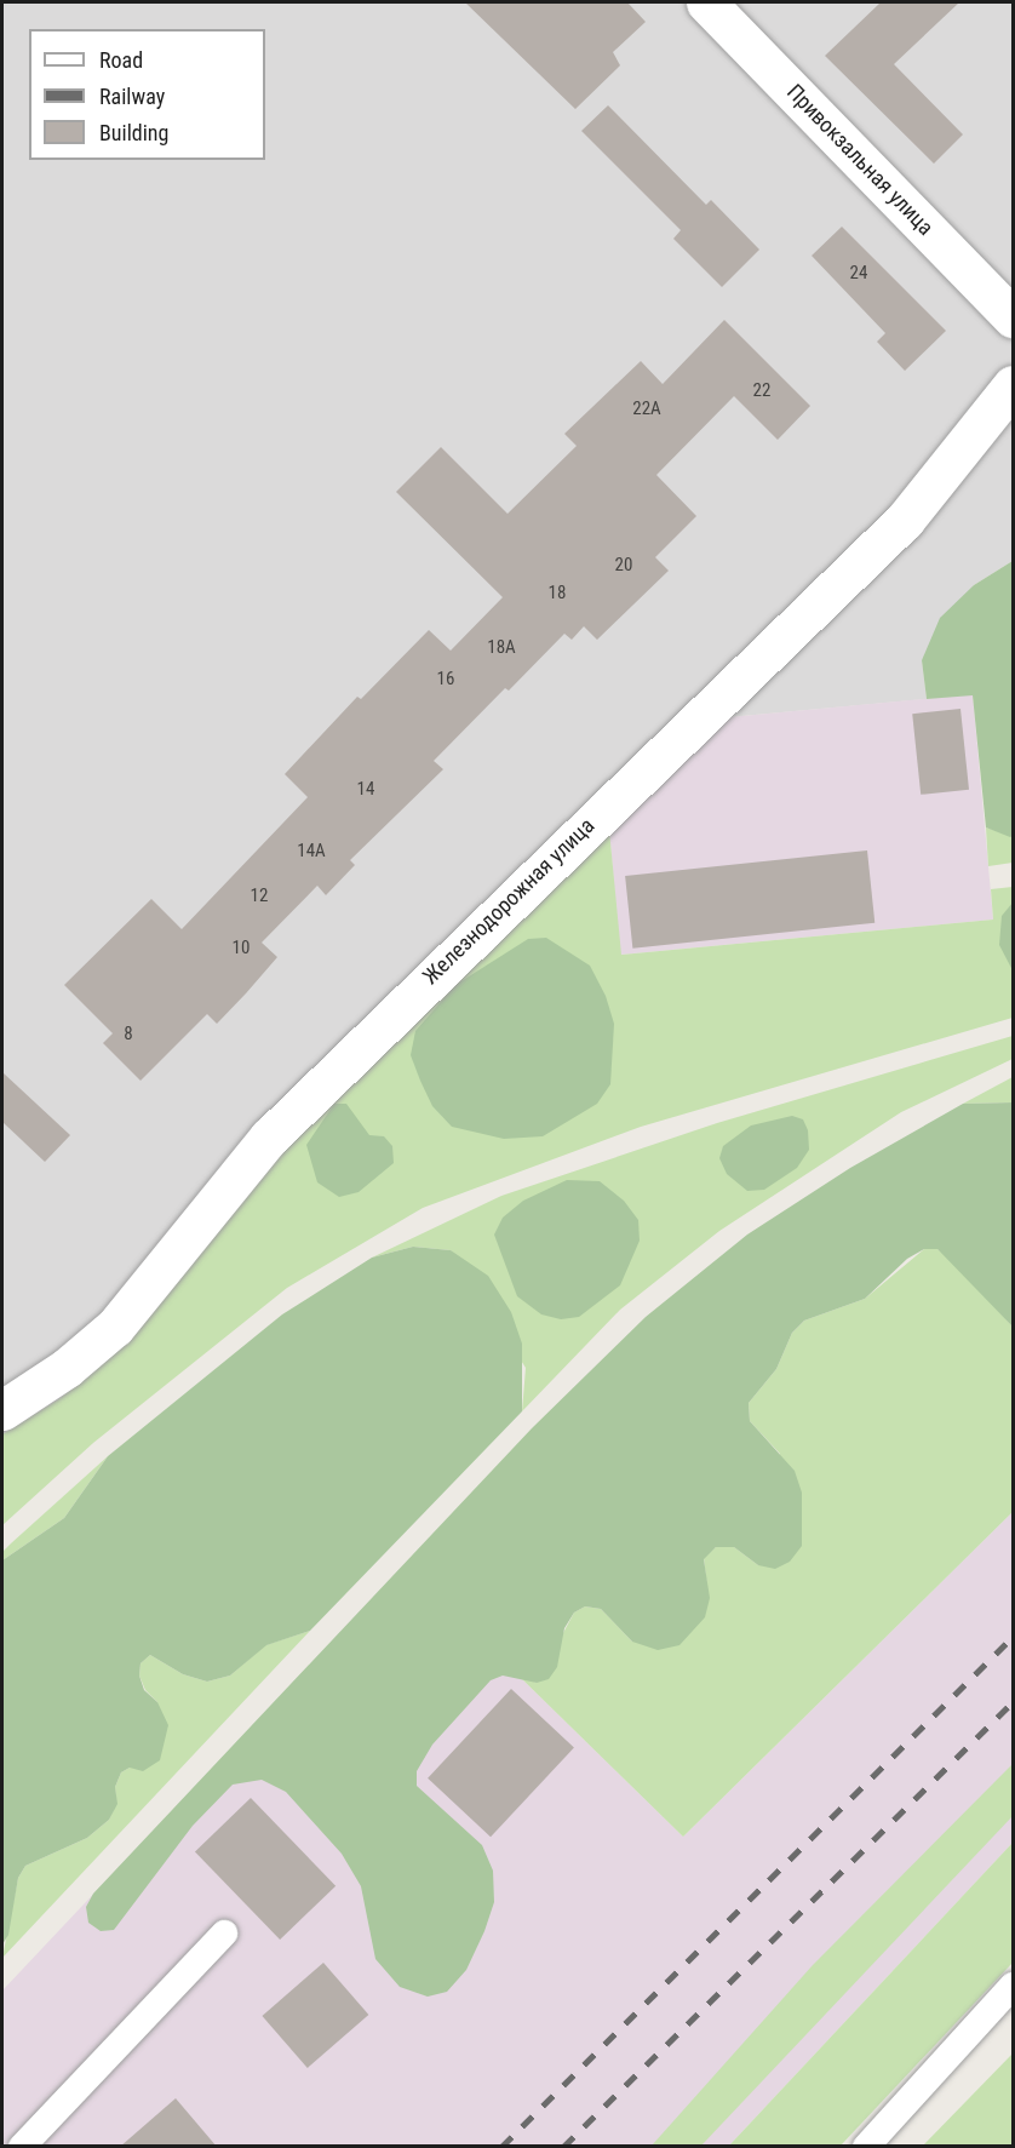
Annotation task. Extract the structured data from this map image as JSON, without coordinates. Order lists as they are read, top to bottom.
{
  "streets": {
    "street": ["Привокзальная улица", "Железнодорожная улица"]
  },
  "house_numbers": [
    "24",
    "22",
    "22А",
    "20",
    "18",
    "18А",
    "16",
    "14",
    "14А",
    "12",
    "10",
    "8"
  ],
  "legend": ["Road", "Railway", "Building"]
}
